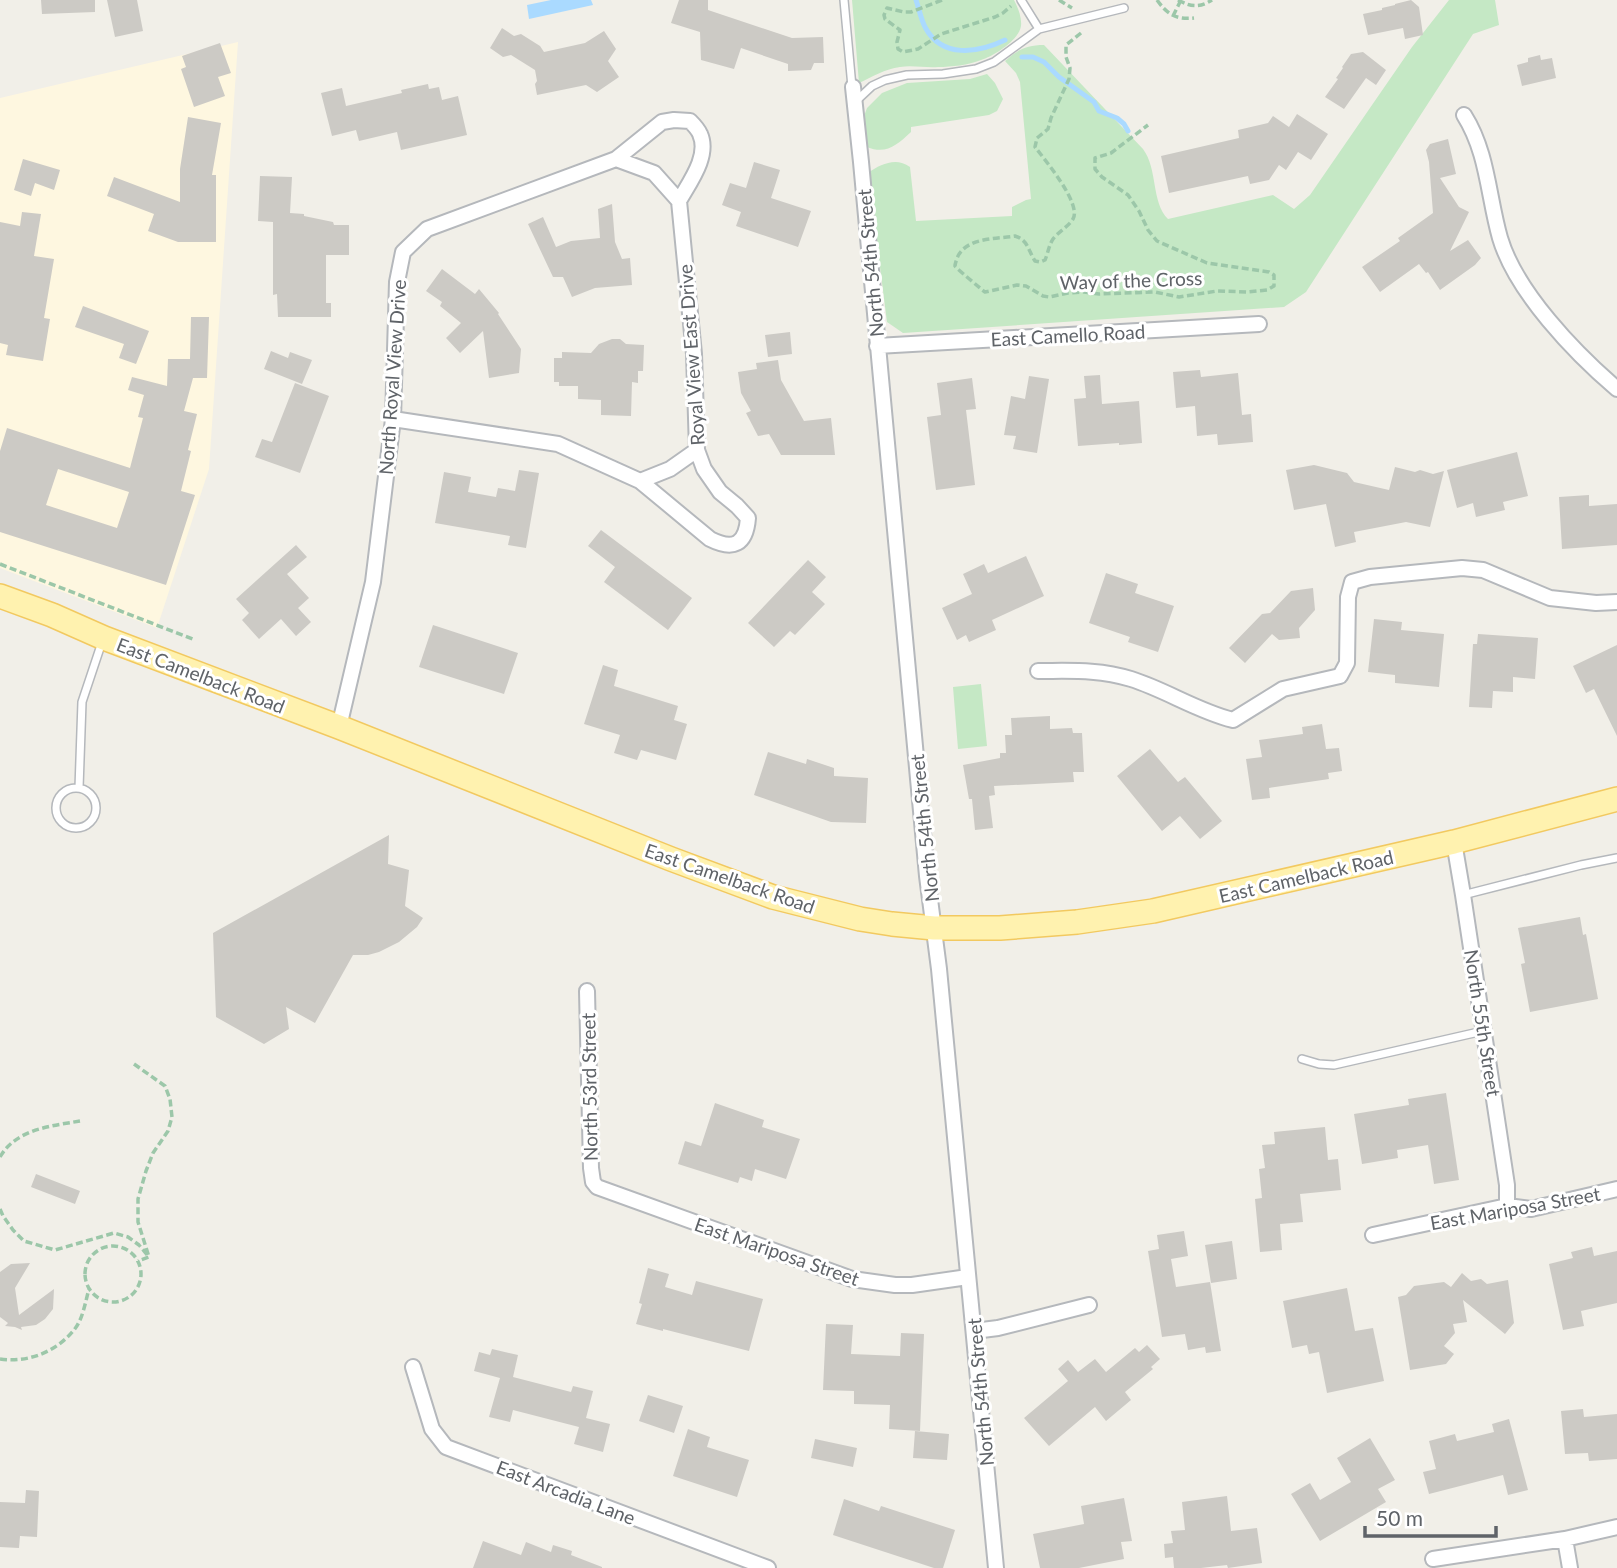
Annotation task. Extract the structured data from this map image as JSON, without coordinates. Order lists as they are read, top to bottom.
{
  "streets": {
    "main road": ["East Camelback Road"],
    "street": [
      "North 54th Street",
      "East Camello Road",
      "Royal View East Drive",
      "North Royal View Drive",
      "North 55th Street",
      "North 53rd Street",
      "East Mariposa Street",
      "East Arcadia Lane"
    ],
    "path": ["Way of the Cross"]
  },
  "crossings": [
    ["North 54th Street", "East Camello Road"],
    ["North 54th Street", "East Camelback Road"],
    ["North 54th Street", "East Mariposa Street"],
    ["Royal View East Drive", "North Royal View Drive"],
    ["North Royal View Drive", "East Camelback Road"],
    ["East Camelback Road", "North 55th Street"],
    ["North 55th Street", "East Mariposa Street"],
    ["North 53rd Street", "East Mariposa Street"]
  ],
  "scale_bar": "50 m"
}
